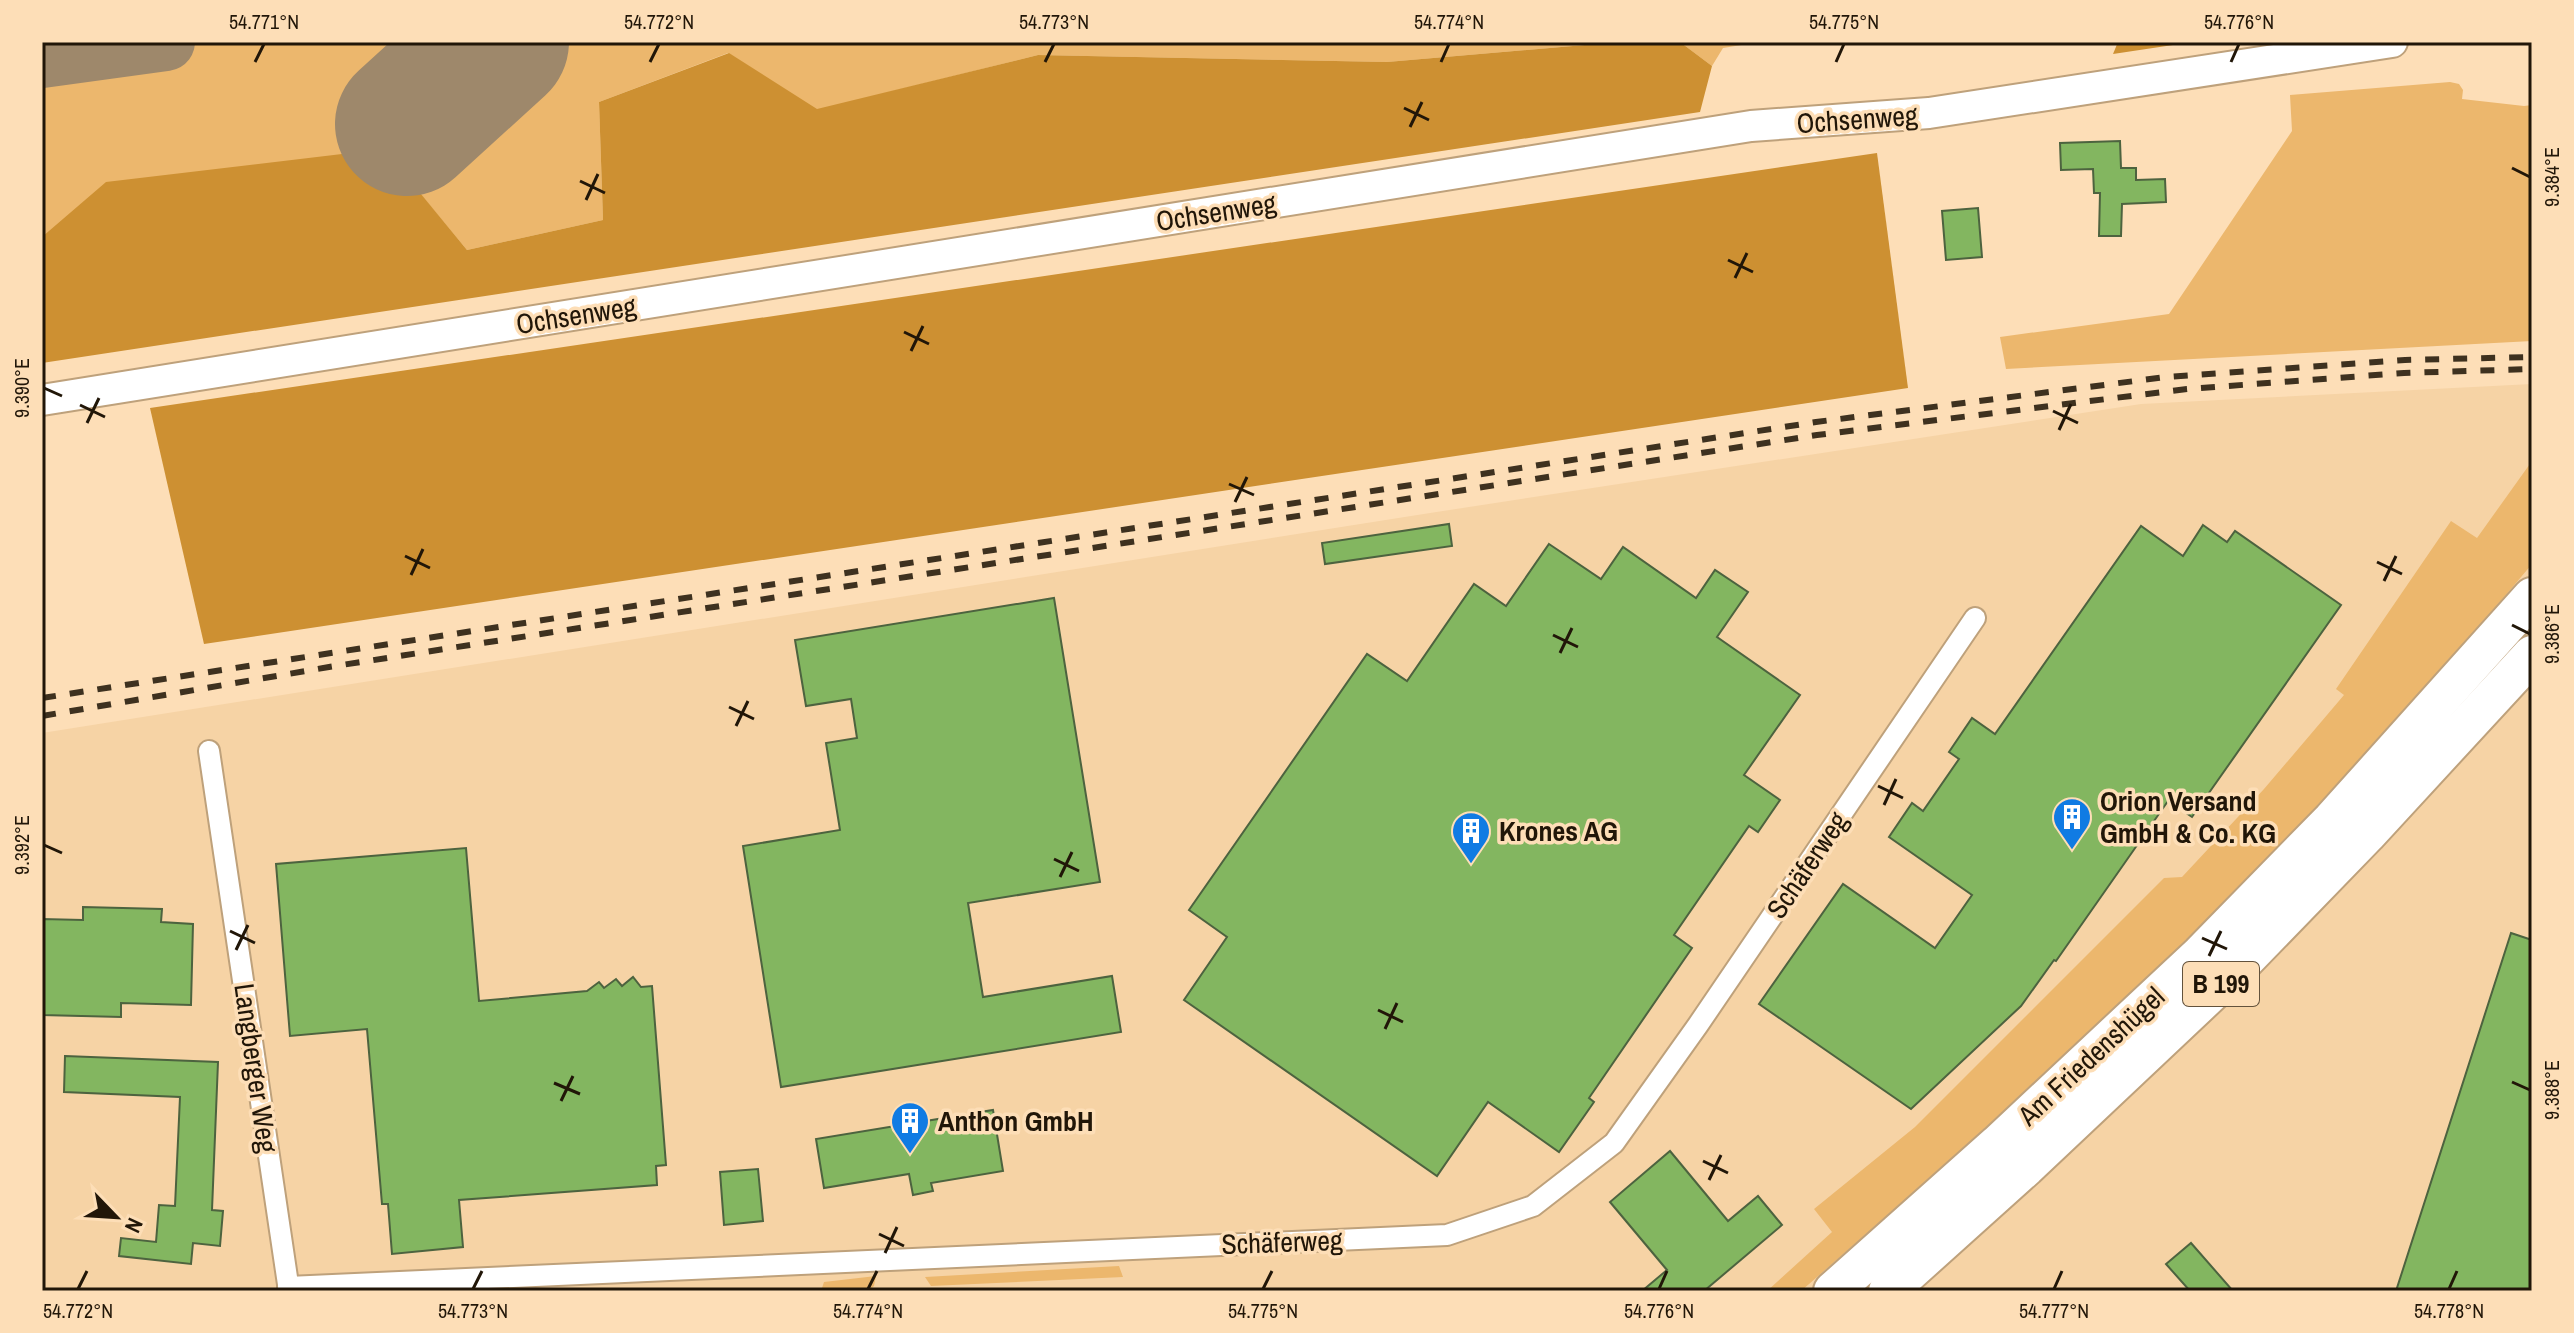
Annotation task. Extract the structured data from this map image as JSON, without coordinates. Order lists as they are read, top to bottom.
{
  "streets": {
    "highway": ["B 199", "Am Friedenshügel"],
    "main road": ["Ochsenweg"],
    "street": ["Schäferweg", "Langberger Weg"]
  },
  "crossings": [
    ["Schäferweg", "Langberger Weg"]
  ],
  "places": {
    "building": ["Orion Versand GmbH & Co. KG", "Krones AG", "Anthon GmbH"]
  },
  "north": "bottom right",
  "coordinates": [
    "54.771°N",
    "54.772°N",
    "54.773°N",
    "54.774°N",
    "54.775°N",
    "54.776°N",
    "9.384°E",
    "9.390°E",
    "9.386°E",
    "9.392°E",
    "9.388°E",
    "54.777°N",
    "54.778°N"
  ]
}
